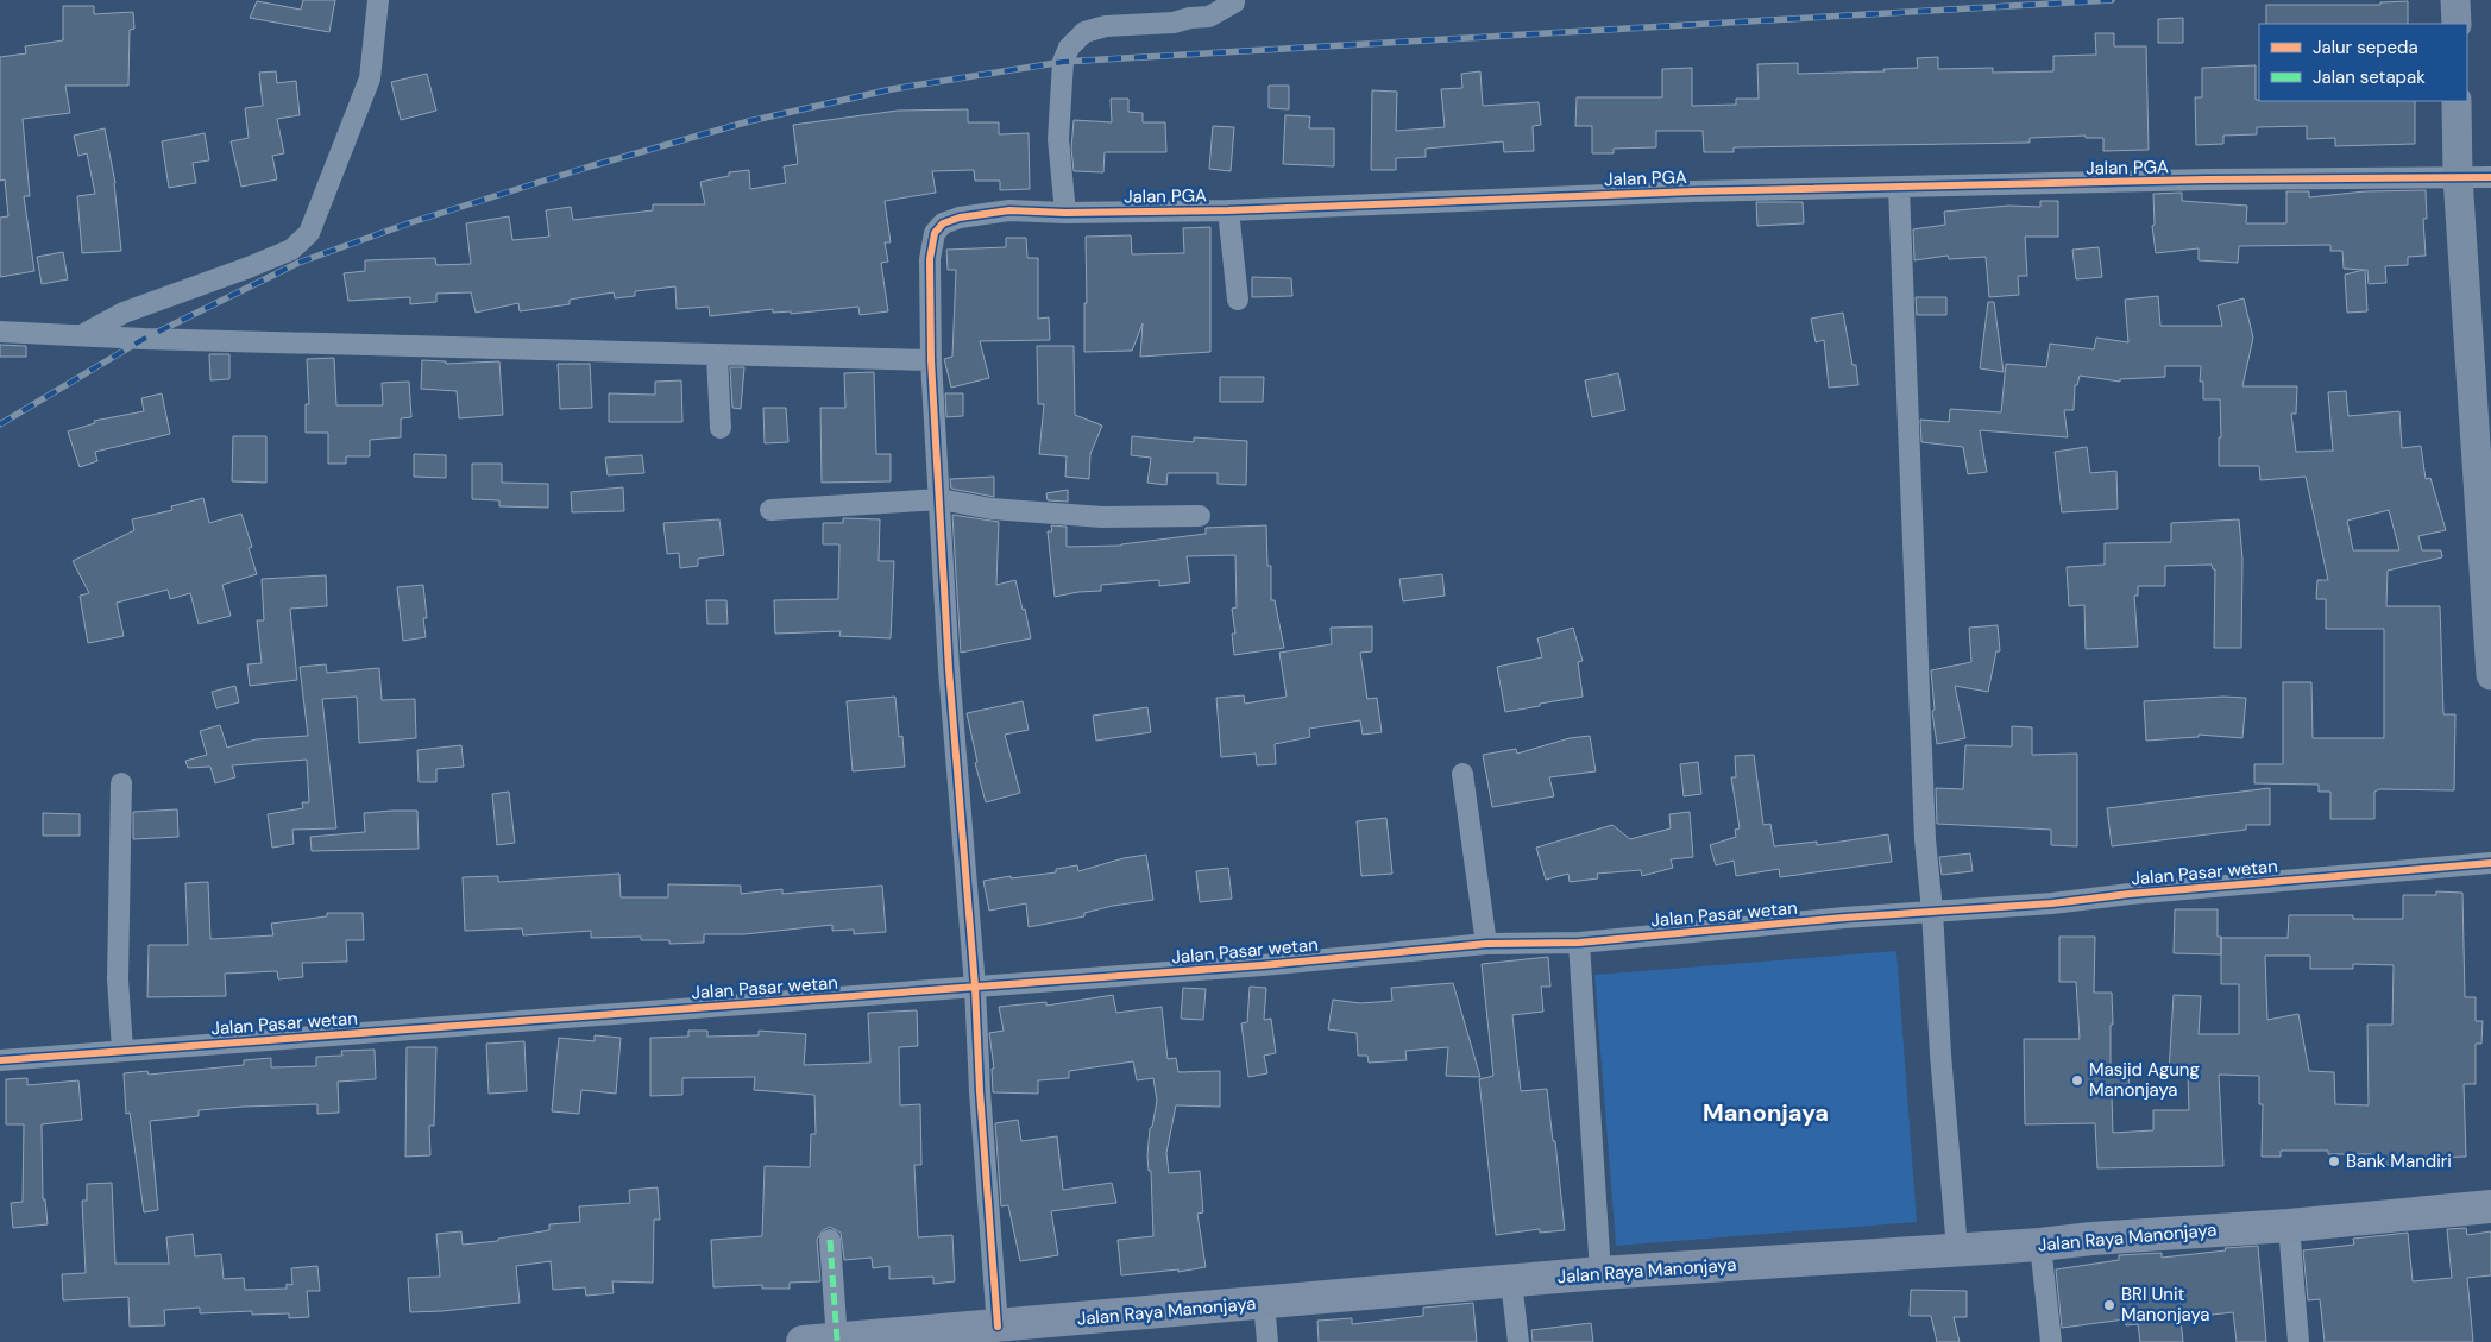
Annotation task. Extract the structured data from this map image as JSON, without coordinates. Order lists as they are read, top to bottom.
{
  "streets": {
    "main road": ["Jalan Raya Manonjaya"],
    "street": ["Jalan PGA", "Jalan Pasar wetan"]
  },
  "districts": ["Manonjaya"],
  "places": ["Masjid Agung Manonjaya", "Bank Mandiri", "BRI Unit Manonjaya"],
  "legend": ["Jalur sepeda", "Jalan setapak"]
}
